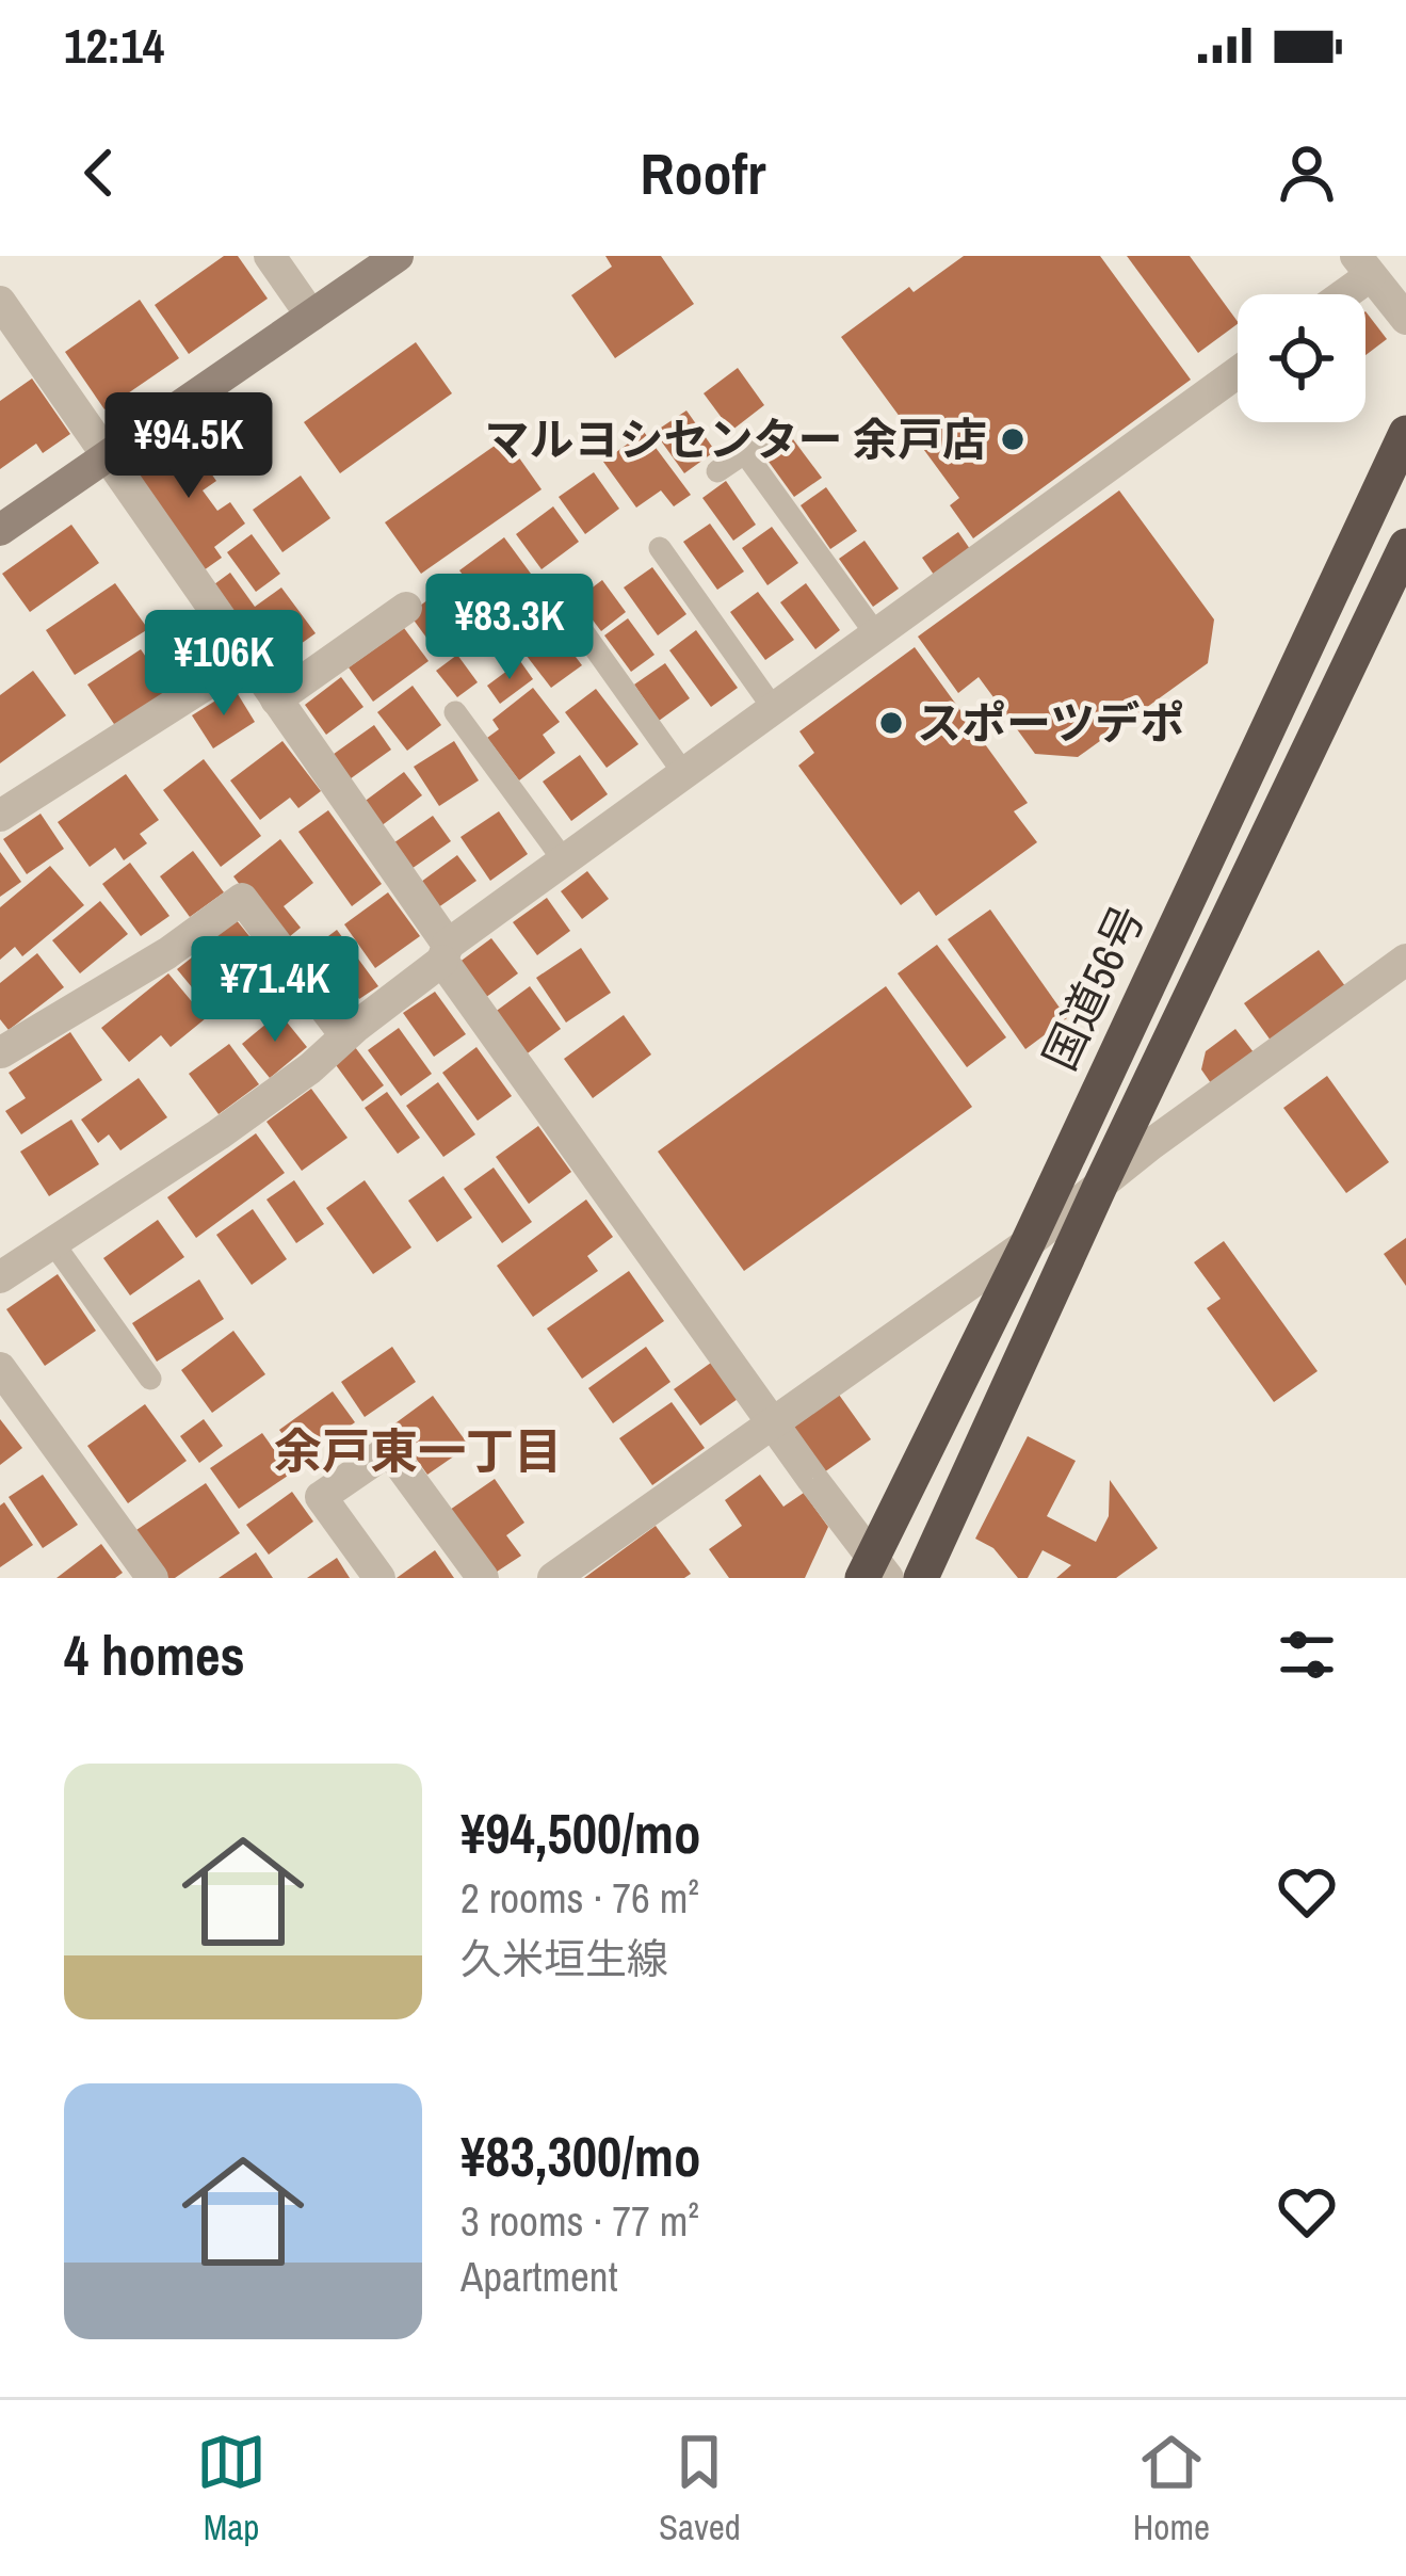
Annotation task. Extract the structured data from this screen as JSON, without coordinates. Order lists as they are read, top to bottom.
{
  "streets": {
    "highway": ["国道56号"]
  },
  "districts": ["余戸東一丁目"],
  "places": ["マルヨシセンター 余戸店", "スポーツデポ"],
  "page": {
    "status": "12:14",
    "header": "Roofr",
    "price": [
      "¥94.5K",
      "¥83.3K",
      "¥106K",
      "¥71.4K"
    ],
    "heading": "4 homes",
    "list": [
      {
        "name": "¥94,500/mo",
        "note": "2 rooms · 76 m² · 久米垣生線"
      },
      {
        "name": "¥83,300/mo",
        "note": "3 rooms · 77 m² · Apartment"
      }
    ],
    "tabs": ["Map", "Saved", "Home"]
  }
}
